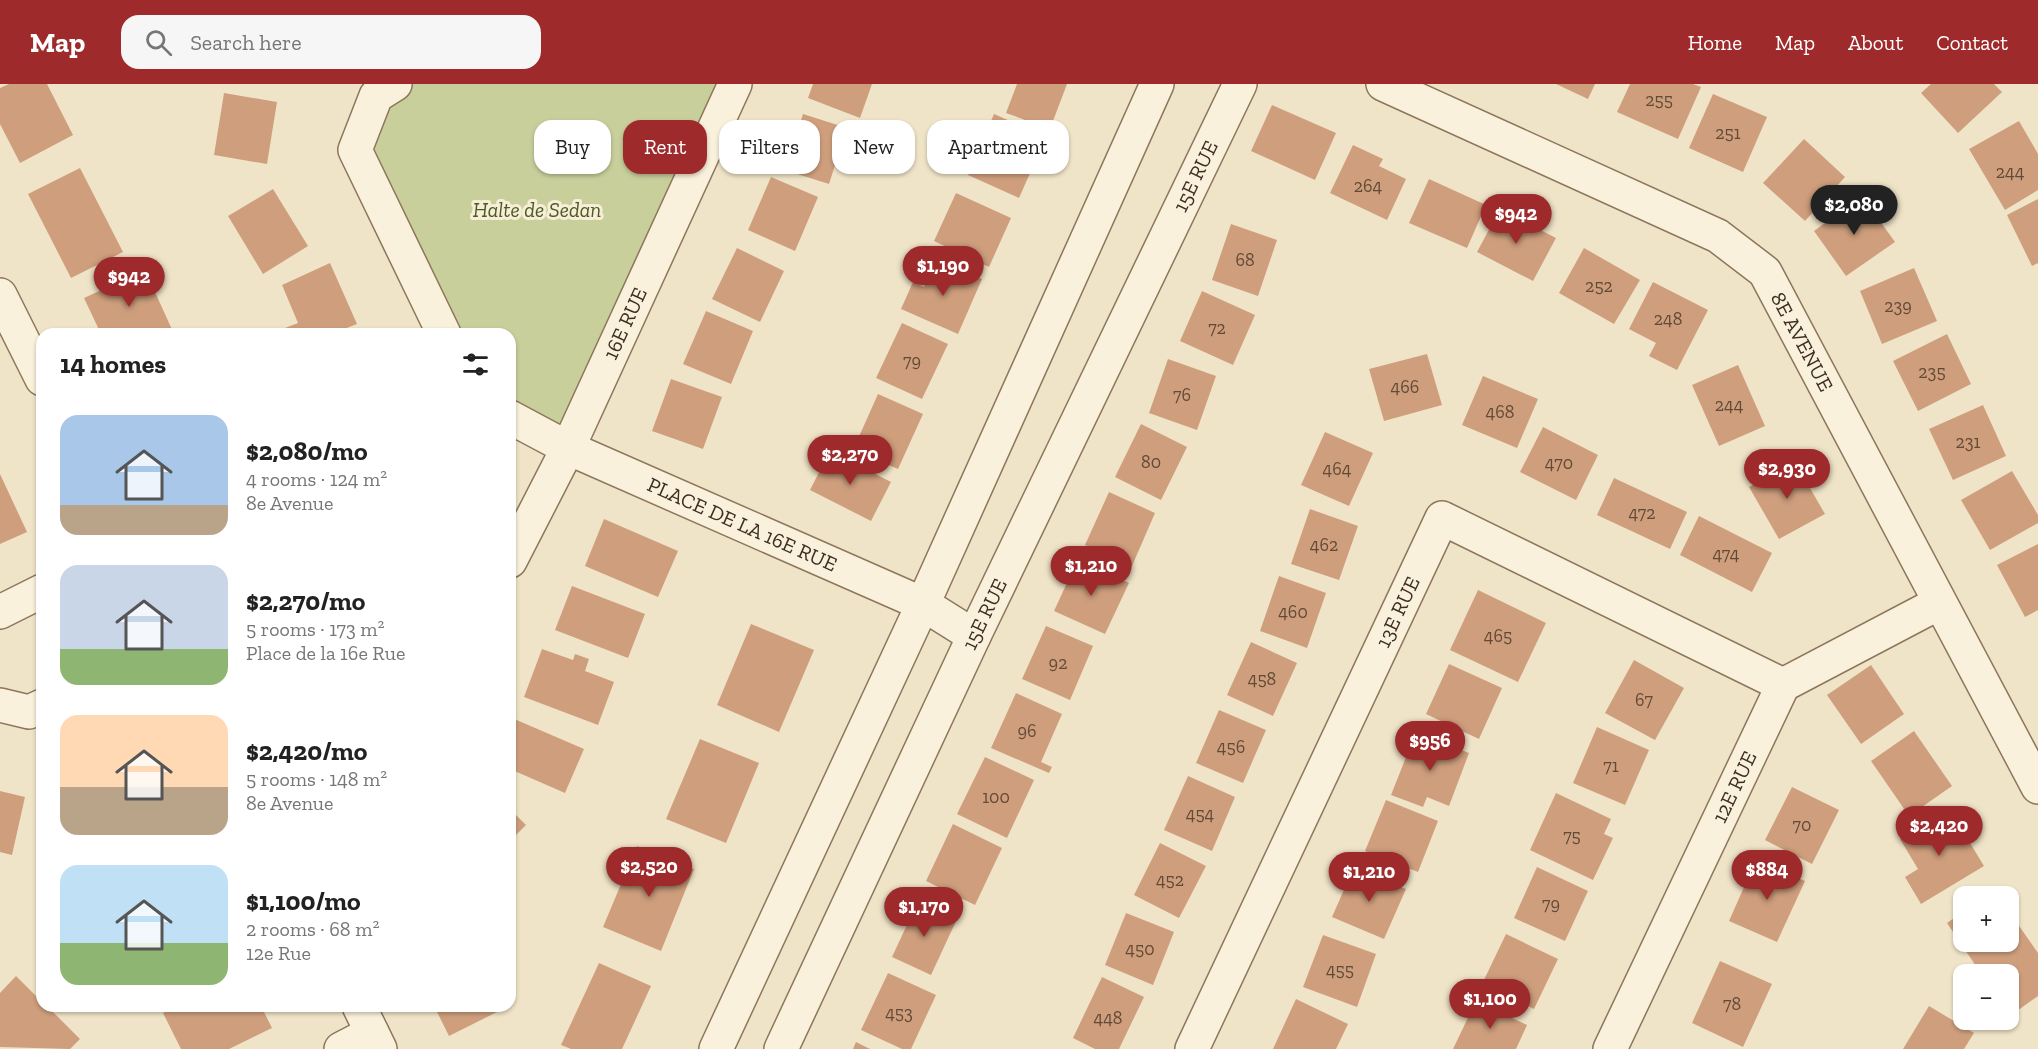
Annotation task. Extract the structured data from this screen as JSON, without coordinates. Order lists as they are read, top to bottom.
{
  "streets": {
    "street": [
      "15E RUE",
      "16E RUE",
      "8E AVENUE",
      "PLACE DE LA 16E RUE",
      "13E RUE",
      "12E RUE"
    ]
  },
  "crossings": [
    ["15E RUE", "PLACE DE LA 16E RUE"],
    ["16E RUE", "PLACE DE LA 16E RUE"],
    ["13E RUE", "12E RUE"]
  ],
  "parks": ["Halte de Sedan"],
  "house_numbers": [
    "255",
    "251",
    "244",
    "264",
    "68",
    "252",
    "239",
    "248",
    "72",
    "79",
    "235",
    "466",
    "76",
    "244",
    "468",
    "231",
    "80",
    "470",
    "464",
    "472",
    "462",
    "474",
    "460",
    "465",
    "92",
    "458",
    "67",
    "96",
    "456",
    "71",
    "100",
    "454",
    "70",
    "75",
    "452",
    "79",
    "450",
    "455",
    "78",
    "453",
    "448"
  ],
  "page": {
    "header": "Map",
    "search": "Search here",
    "nav": [
      "Home",
      "Map",
      "About",
      "Contact"
    ],
    "chip": [
      "Buy",
      "Rent",
      "Filters",
      "New",
      "Apartment"
    ],
    "price": [
      "$2,080",
      "$942",
      "$1,190",
      "$942",
      "$2,270",
      "$2,930",
      "$1,210",
      "$956",
      "$2,420",
      "$2,520",
      "$884",
      "$1,210",
      "$1,170",
      "$1,100"
    ],
    "heading": "14 homes",
    "list": [
      {
        "name": "$2,080/mo",
        "note": "4 rooms · 124 m² · 8e Avenue"
      },
      {
        "name": "$2,270/mo",
        "note": "5 rooms · 173 m² · Place de la 16e Rue"
      },
      {
        "name": "$2,420/mo",
        "note": "5 rooms · 148 m² · 8e Avenue"
      },
      {
        "name": "$1,100/mo",
        "note": "2 rooms · 68 m² · 12e Rue"
      }
    ],
    "map_buttons": ["+", "−"]
  }
}
